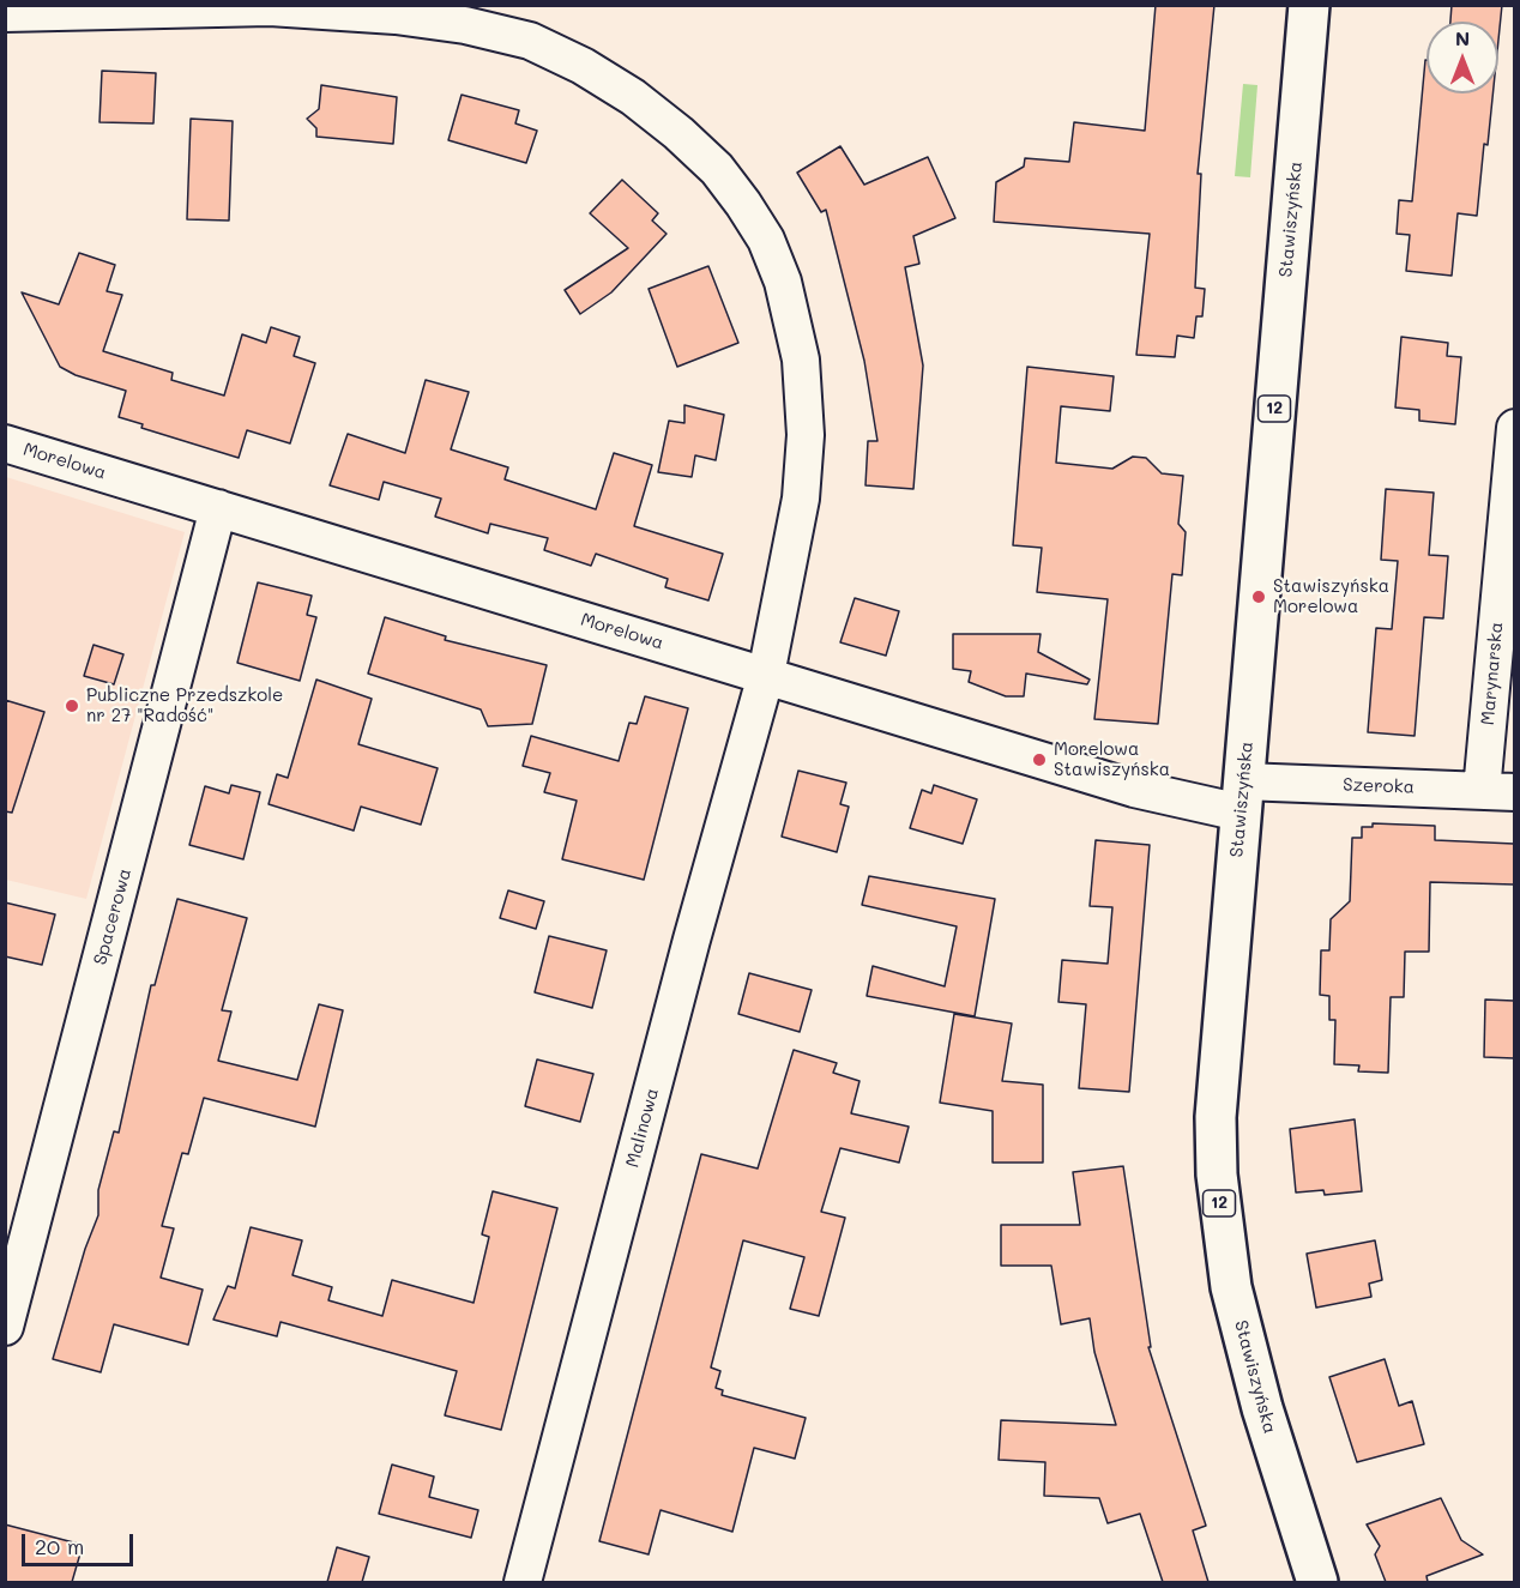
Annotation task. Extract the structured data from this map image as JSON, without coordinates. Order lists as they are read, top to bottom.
{
  "streets": {
    "main road": ["Stawiszyńska", "12"],
    "street": [
      "Morelowa",
      "Marynarska",
      "Szeroka",
      "Spacerowa",
      "Malinowa"
    ]
  },
  "crossings": [
    ["Stawiszyńska", "Morelowa"],
    ["Stawiszyńska", "Szeroka"],
    ["Morelowa", "Szeroka"],
    ["Morelowa", "Spacerowa"],
    ["Morelowa", "Malinowa"],
    ["Marynarska", "Szeroka"]
  ],
  "places": ["Stawiszyńska Morelowa", "Publiczne Przedszkole nr 27 \"Radość\"", "Morelowa Stawiszyńska"],
  "scale_bar": "20 m",
  "north": "top"
}
